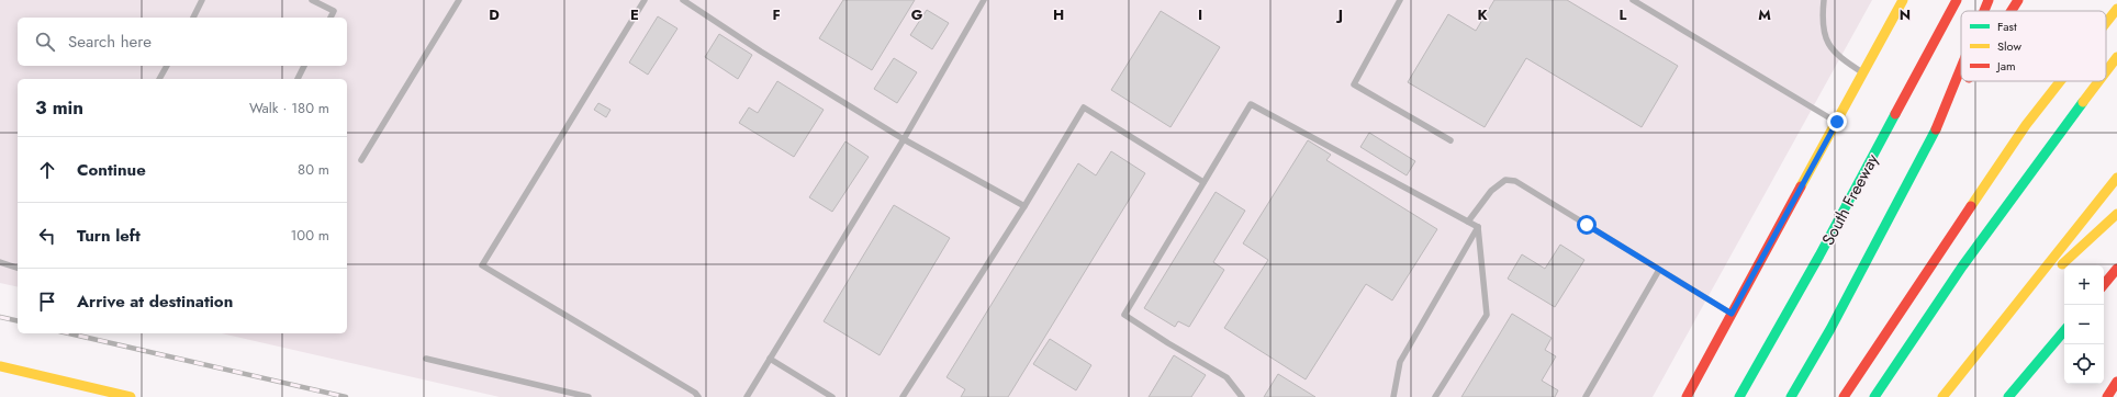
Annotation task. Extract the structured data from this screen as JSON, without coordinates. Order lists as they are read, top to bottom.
{
  "streets": {
    "main road": ["South Freeway"]
  },
  "legend": ["Fast", "Slow", "Jam"],
  "page": {
    "search": "Search here",
    "heading": ["3 min", "Walk · 180 m"],
    "list": [
      ["Continue", "80 m"],
      ["Turn left", "100 m"],
      "Arrive at destination"
    ],
    "map_buttons": ["+", "−"]
  },
  "grid": {
    "columns": [
      "D",
      "E",
      "F",
      "G",
      "H",
      "I",
      "J",
      "K",
      "L",
      "M",
      "N"
    ]
  }
}
